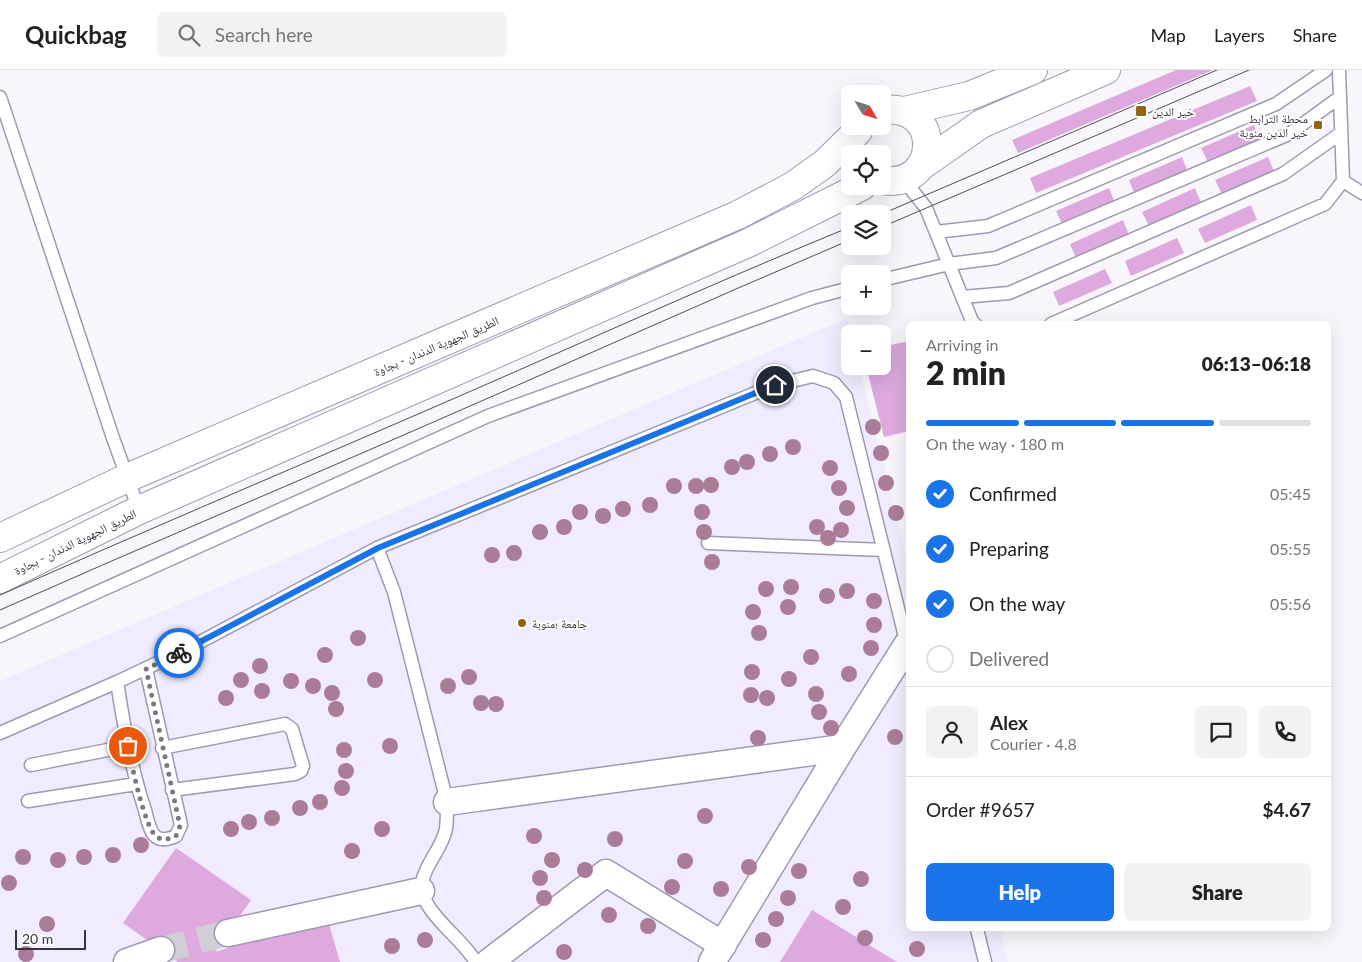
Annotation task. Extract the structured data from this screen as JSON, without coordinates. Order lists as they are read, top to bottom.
{
  "streets": {
    "main road": ["الطريق الجهوية الدندان - بجاوة"]
  },
  "places": {
    "transit": ["خير الدين", "محطة الترابط خير الدين منوبة"],
    "other": ["جامعة ؛منوبة"]
  },
  "scale_bar": "20 m",
  "north": "bottom right",
  "page": {
    "header": "Quickbag",
    "search": "Search here",
    "nav": ["Map", "Layers", "Share"],
    "map_buttons": ["+", "−"],
    "heading": ["2 min", "Arriving in", "06:13–06:18"],
    "panel": [
      "Alex",
      "Courier · 4.8",
      "Order #9657",
      "$4.67"
    ],
    "bar": "On the way · 180 m",
    "list": [
      ["Confirmed", "05:45"],
      ["Preparing", "05:55"],
      ["On the way", "05:56"],
      "Delivered"
    ],
    "buttons": ["Help", "Share"],
    "scale": "20 m"
  }
}
